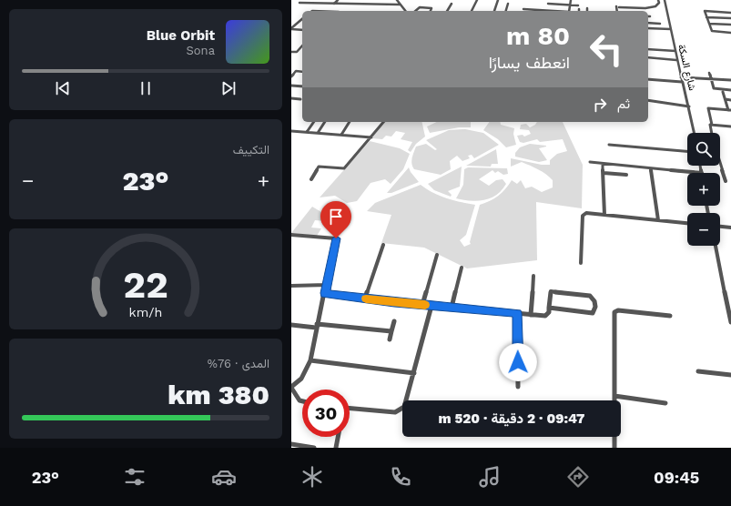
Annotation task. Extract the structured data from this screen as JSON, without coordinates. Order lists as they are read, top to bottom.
{
  "streets": {
    "street": ["شارع السكة"]
  },
  "page": {
    "turn": ["80 m", "انعطف يسارًا"],
    "song": ["Blue Orbit", "Sona"],
    "then": "ثم",
    "tile": [
      "التكييف",
      ["المدى · 76%", "380 km"]
    ],
    "map_buttons": ["+", "−"],
    "heat": ["−", "23°", "+"],
    "limit": "30",
    "trip": "09:47 · 2 دقيقة · 520 m",
    "tabs": ["09:45", "23°"],
    "gauge": ["22", "km/h"]
  }
}
